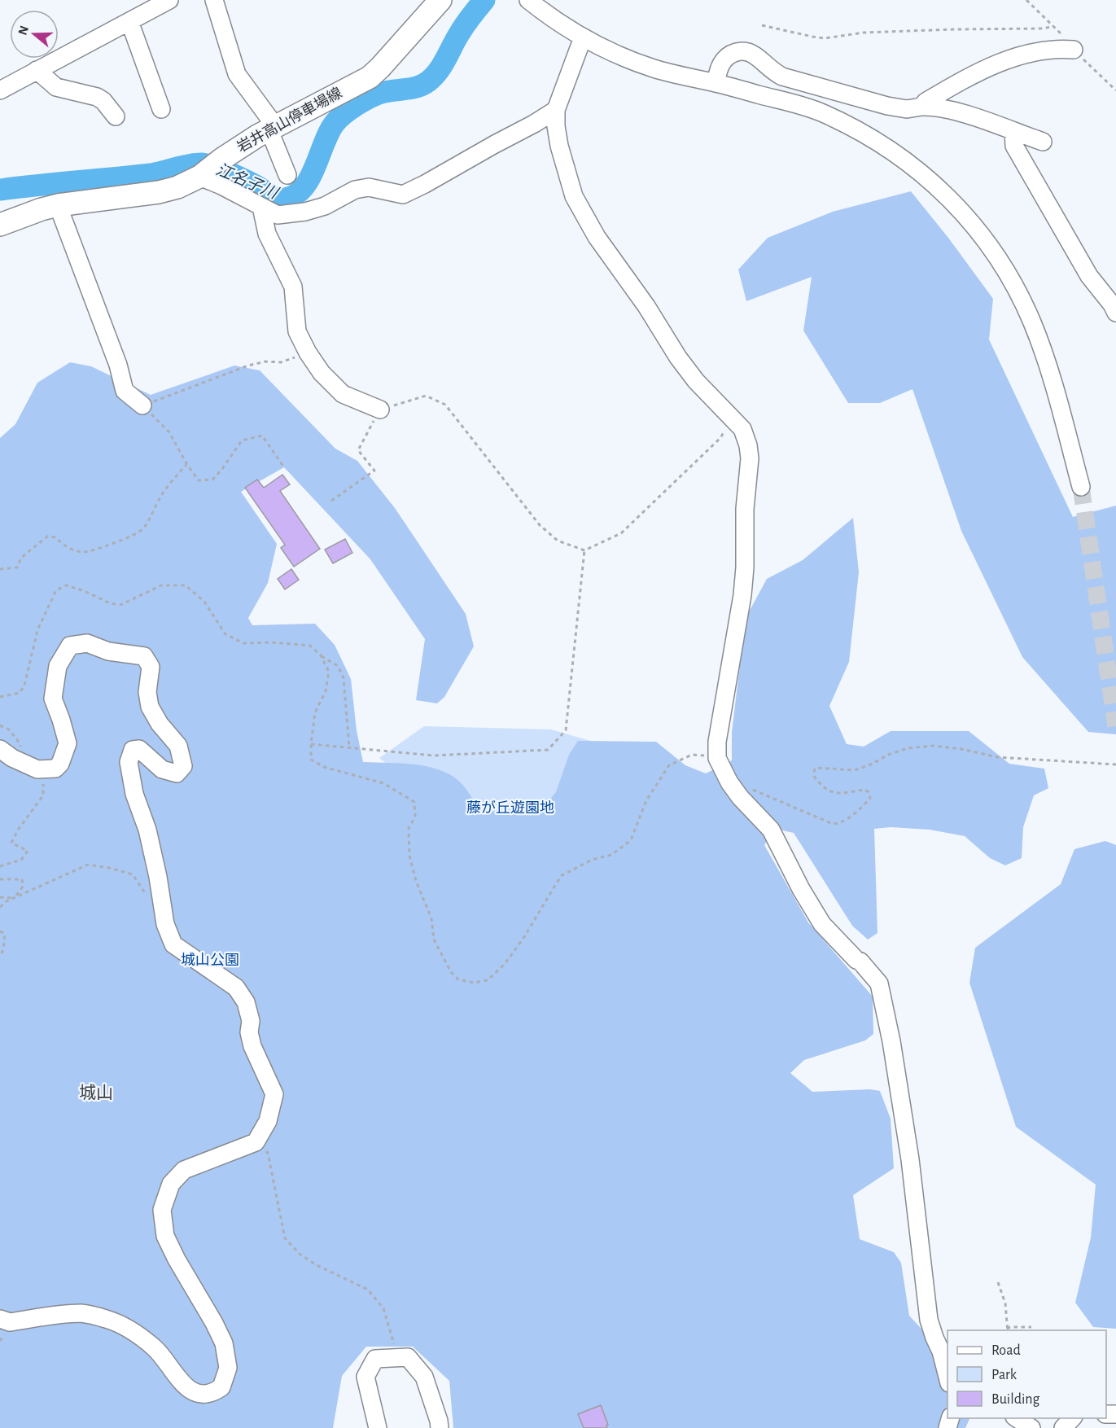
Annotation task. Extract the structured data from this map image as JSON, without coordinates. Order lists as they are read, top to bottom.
{
  "streets": {
    "main road": ["岩井高山停車場線"]
  },
  "districts": ["城山"],
  "water": ["江名子川"],
  "parks": ["藤が丘遊園地", "城山公園"],
  "legend": ["Road", "Park", "Building"],
  "north": "left"
}
